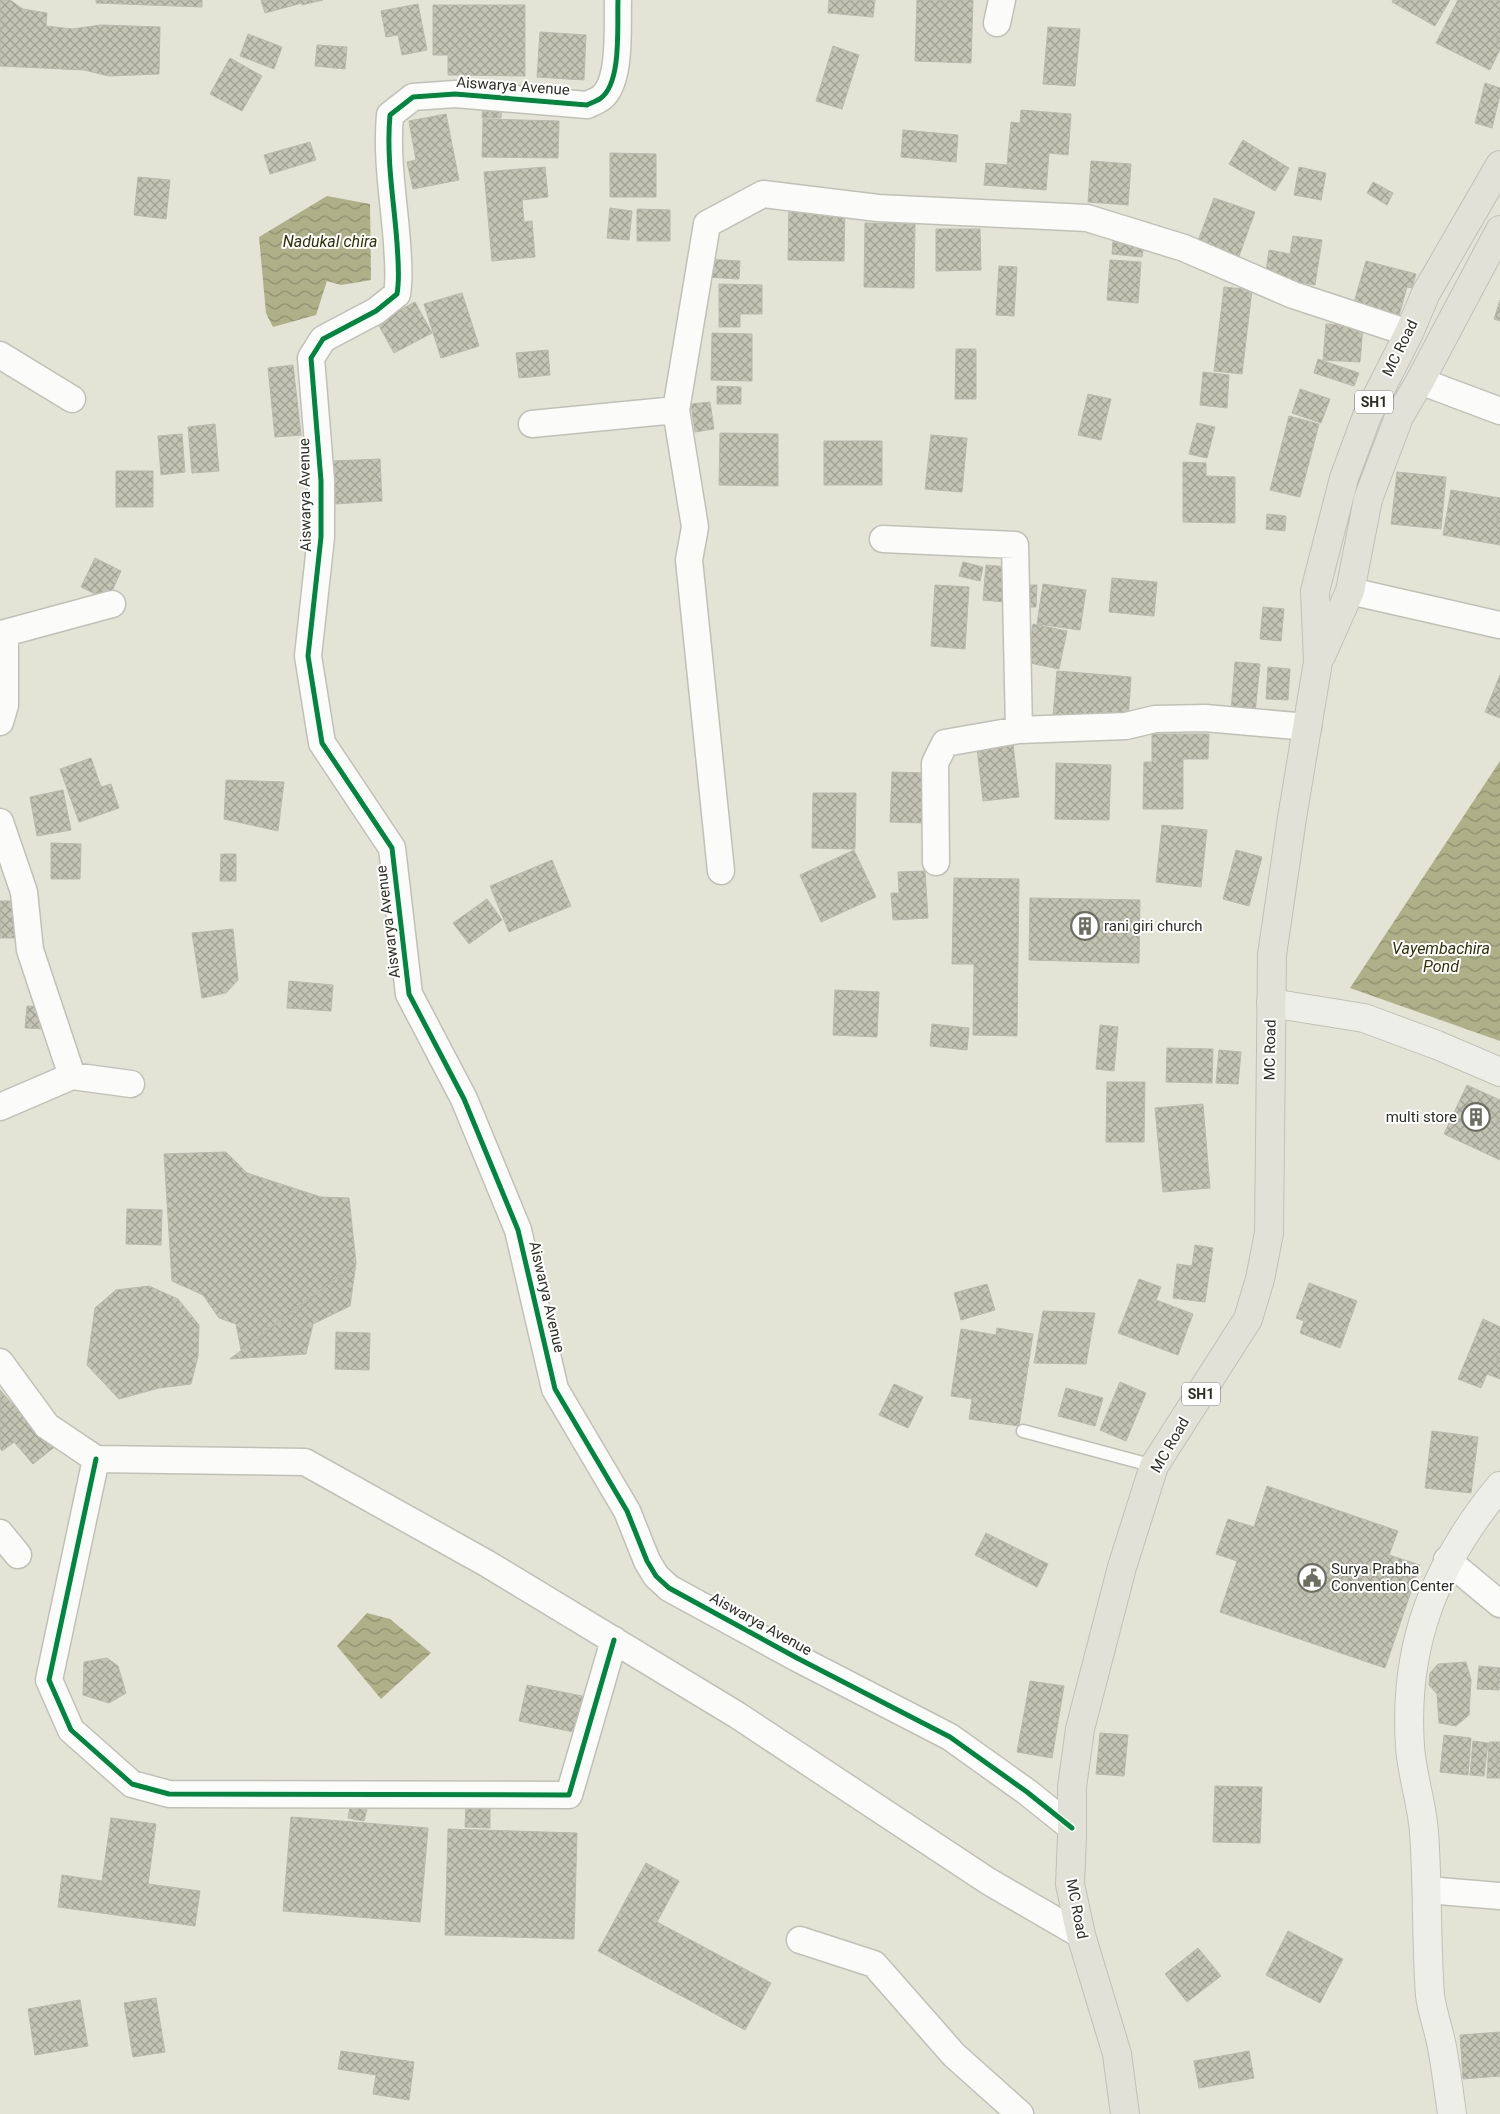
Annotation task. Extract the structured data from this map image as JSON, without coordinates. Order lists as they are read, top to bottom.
{
  "streets": {
    "main road": ["MC Road", "SH1"],
    "street": ["Aiswarya Avenue"]
  },
  "crossings": [
    ["Aiswarya Avenue", "MC Road"]
  ],
  "water": ["Nadukal chira", "Vayembachira Pond"],
  "places": {
    "building": ["rani giri church", "multi store"],
    "public building": ["Surya Prabha Convention Center"]
  }
}
